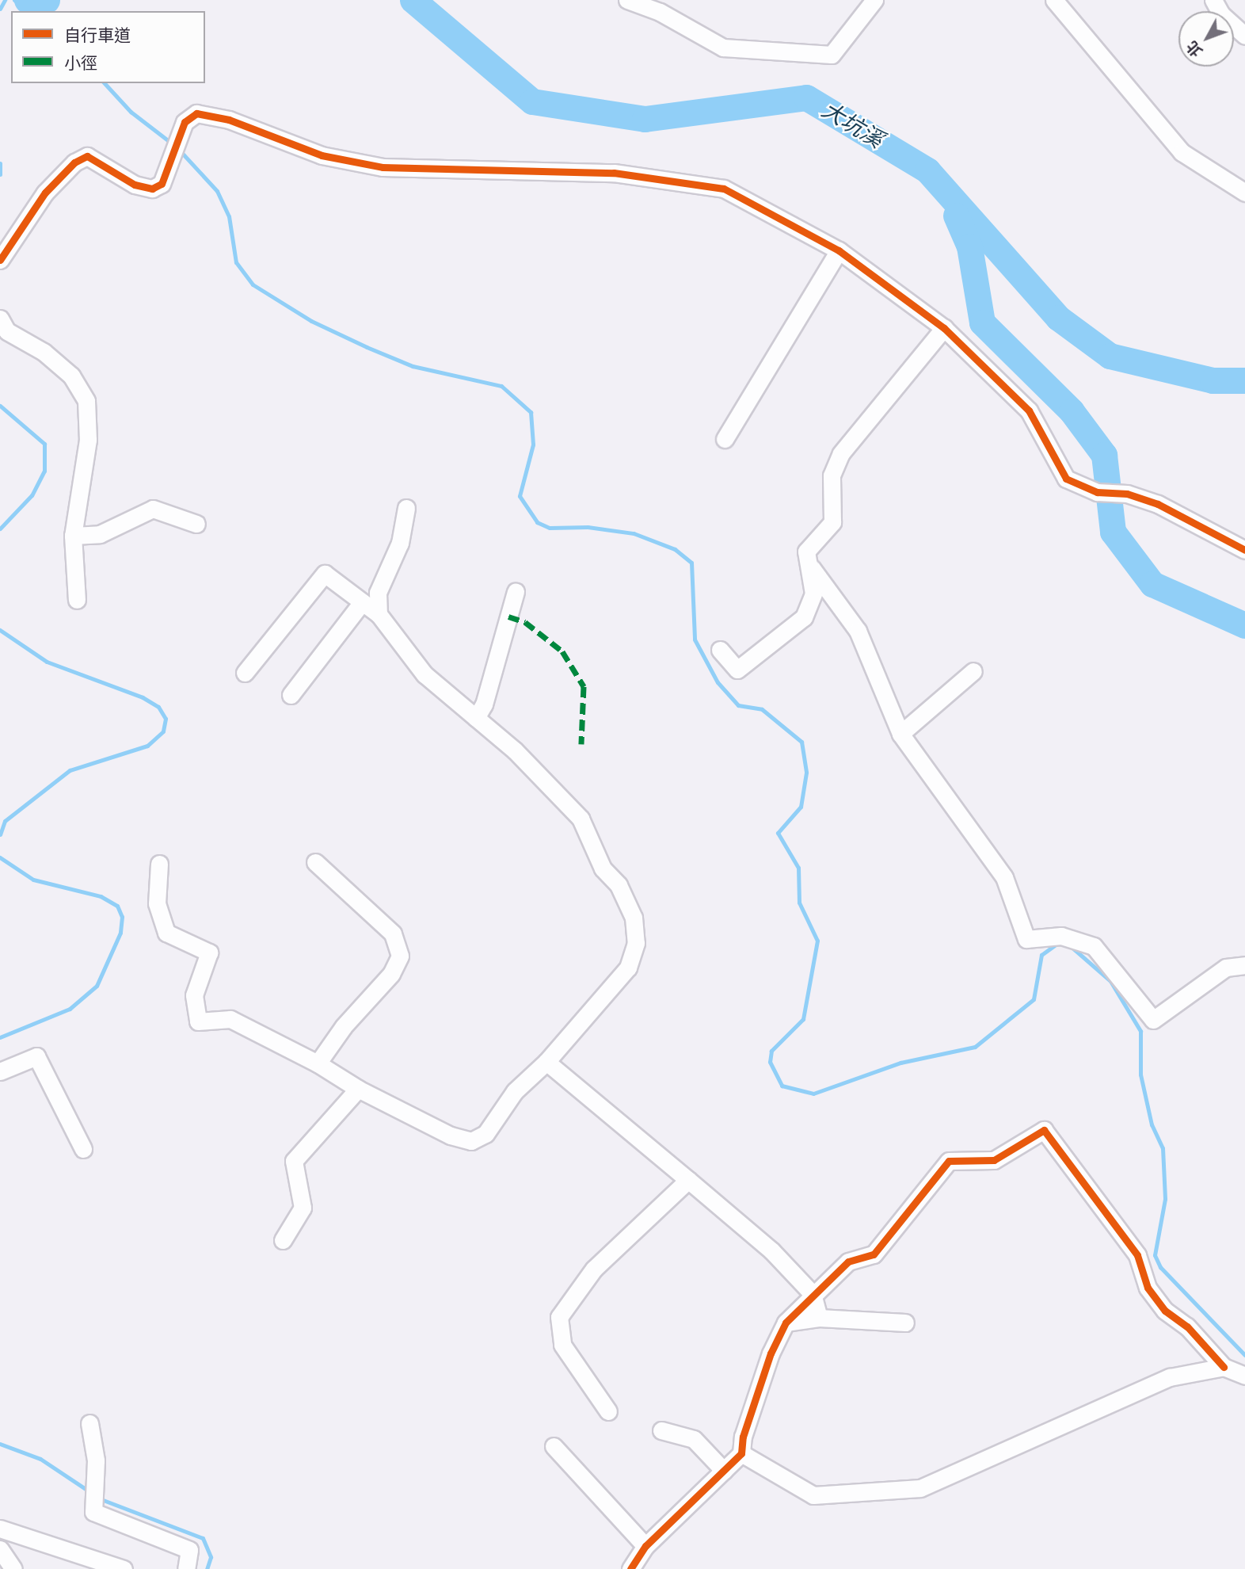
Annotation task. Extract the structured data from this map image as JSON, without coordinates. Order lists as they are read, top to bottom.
{
  "water": ["大坑溪"],
  "legend": ["自行車道", "小徑"],
  "north": "bottom left"
}
